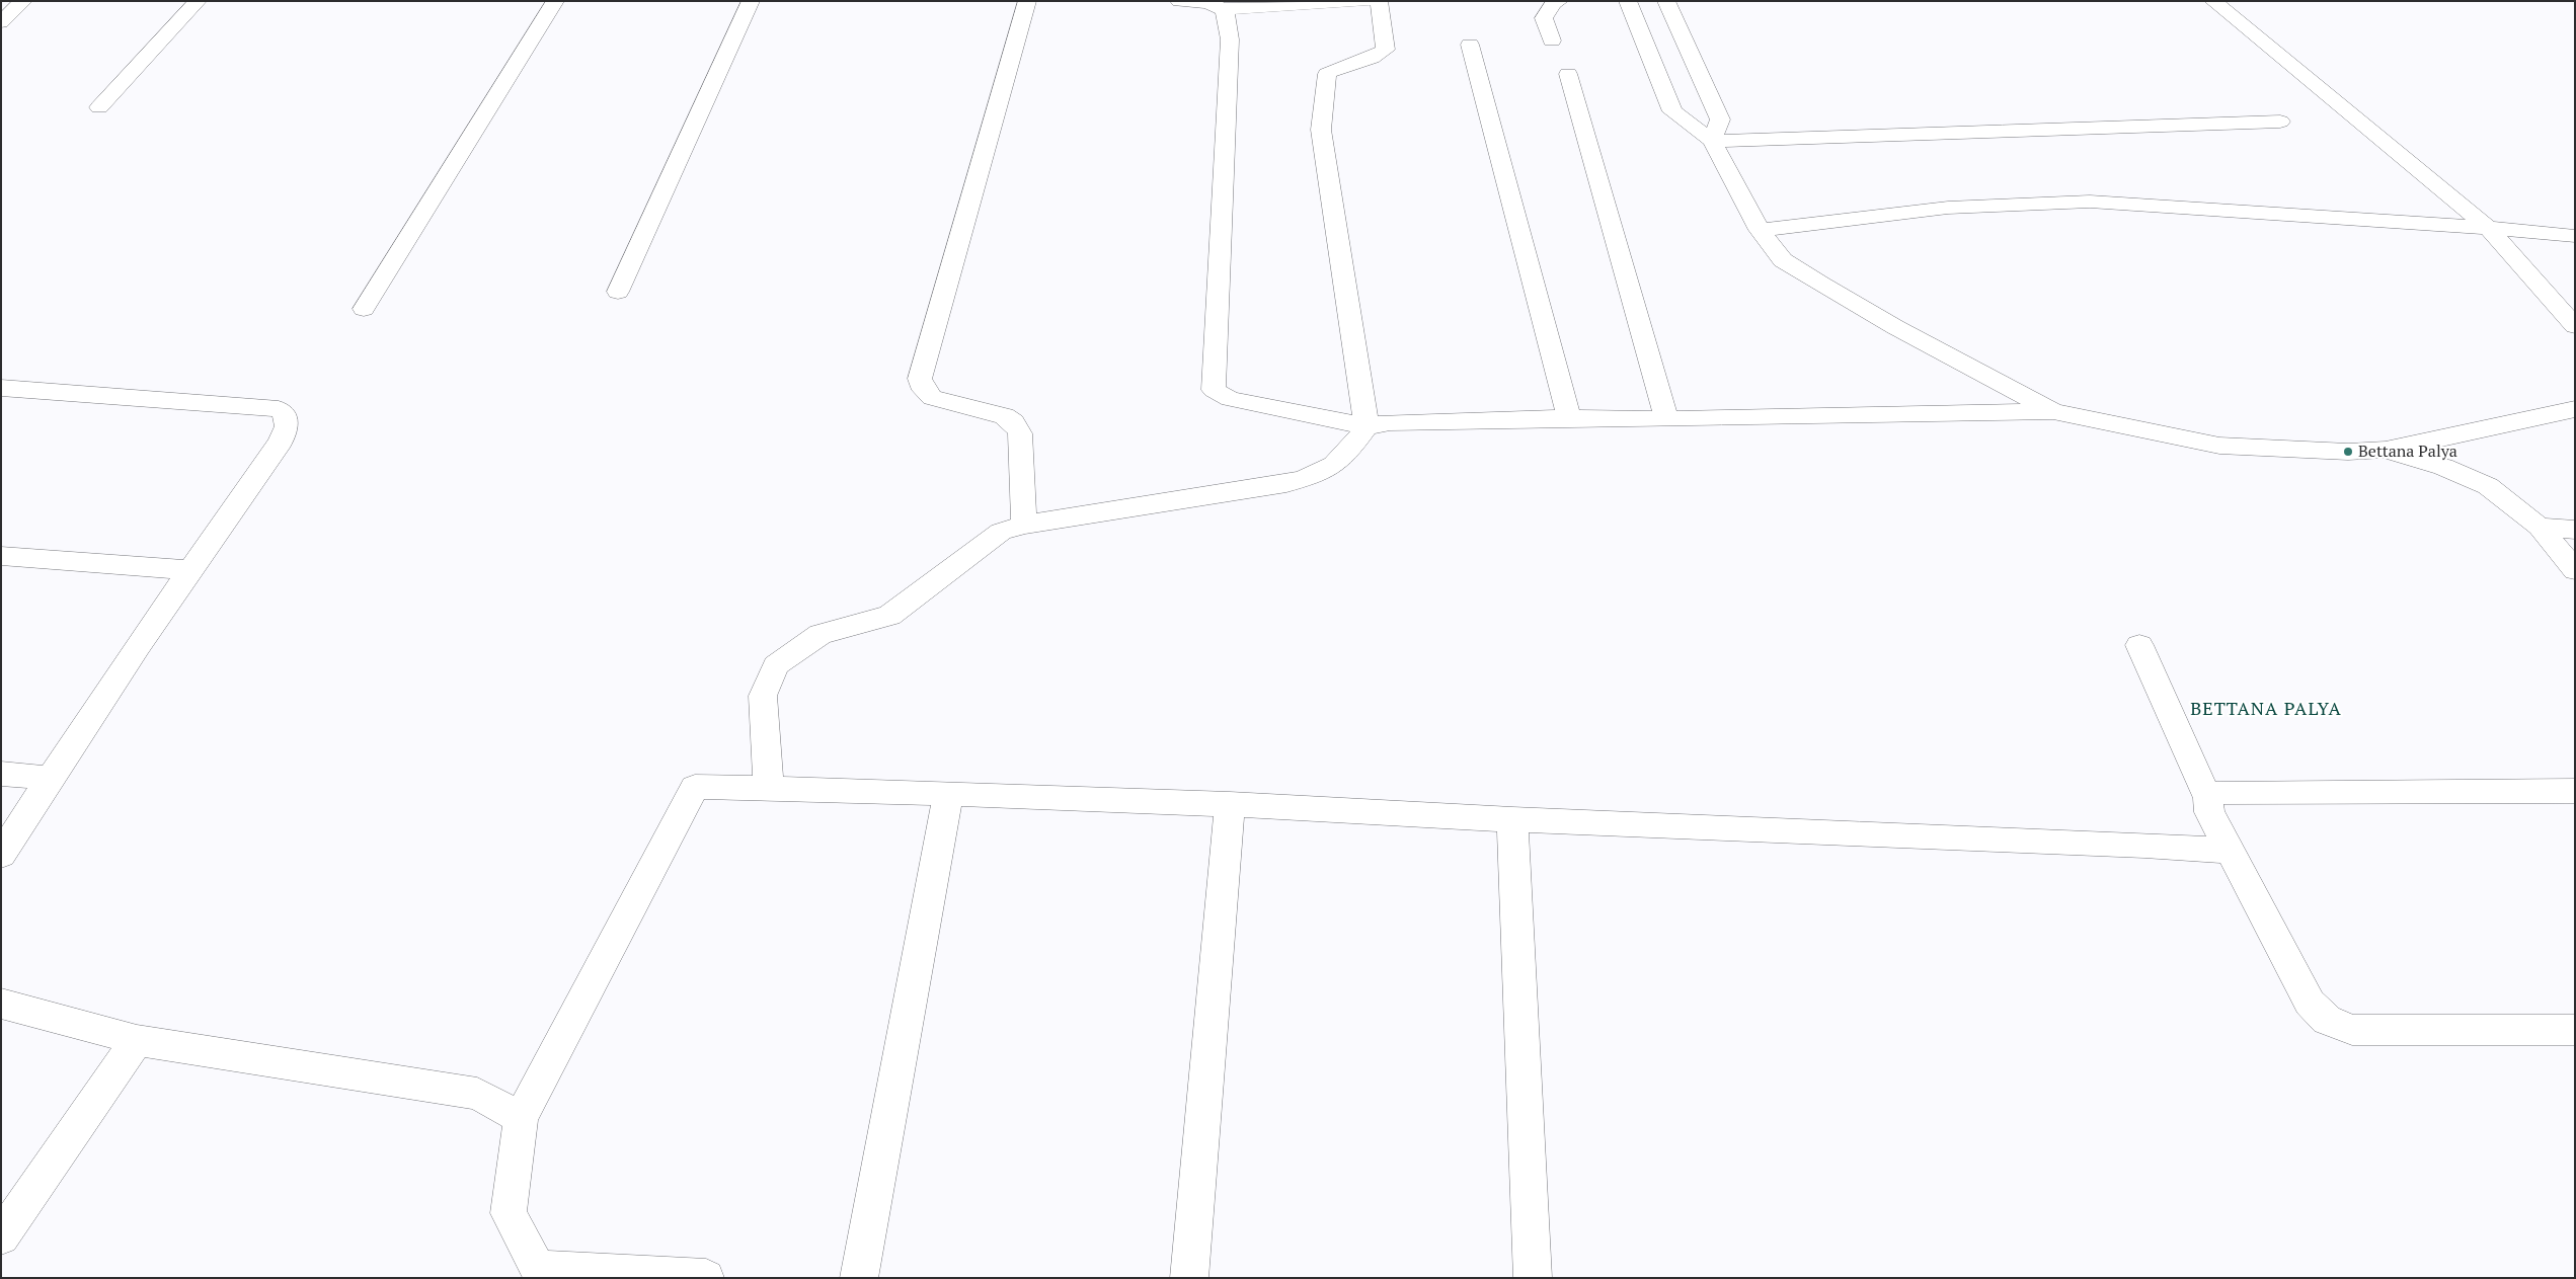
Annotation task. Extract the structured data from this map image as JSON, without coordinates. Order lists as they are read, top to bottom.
{
  "districts": ["BETTANA PALYA"],
  "places": ["Bettana Palya"]
}
